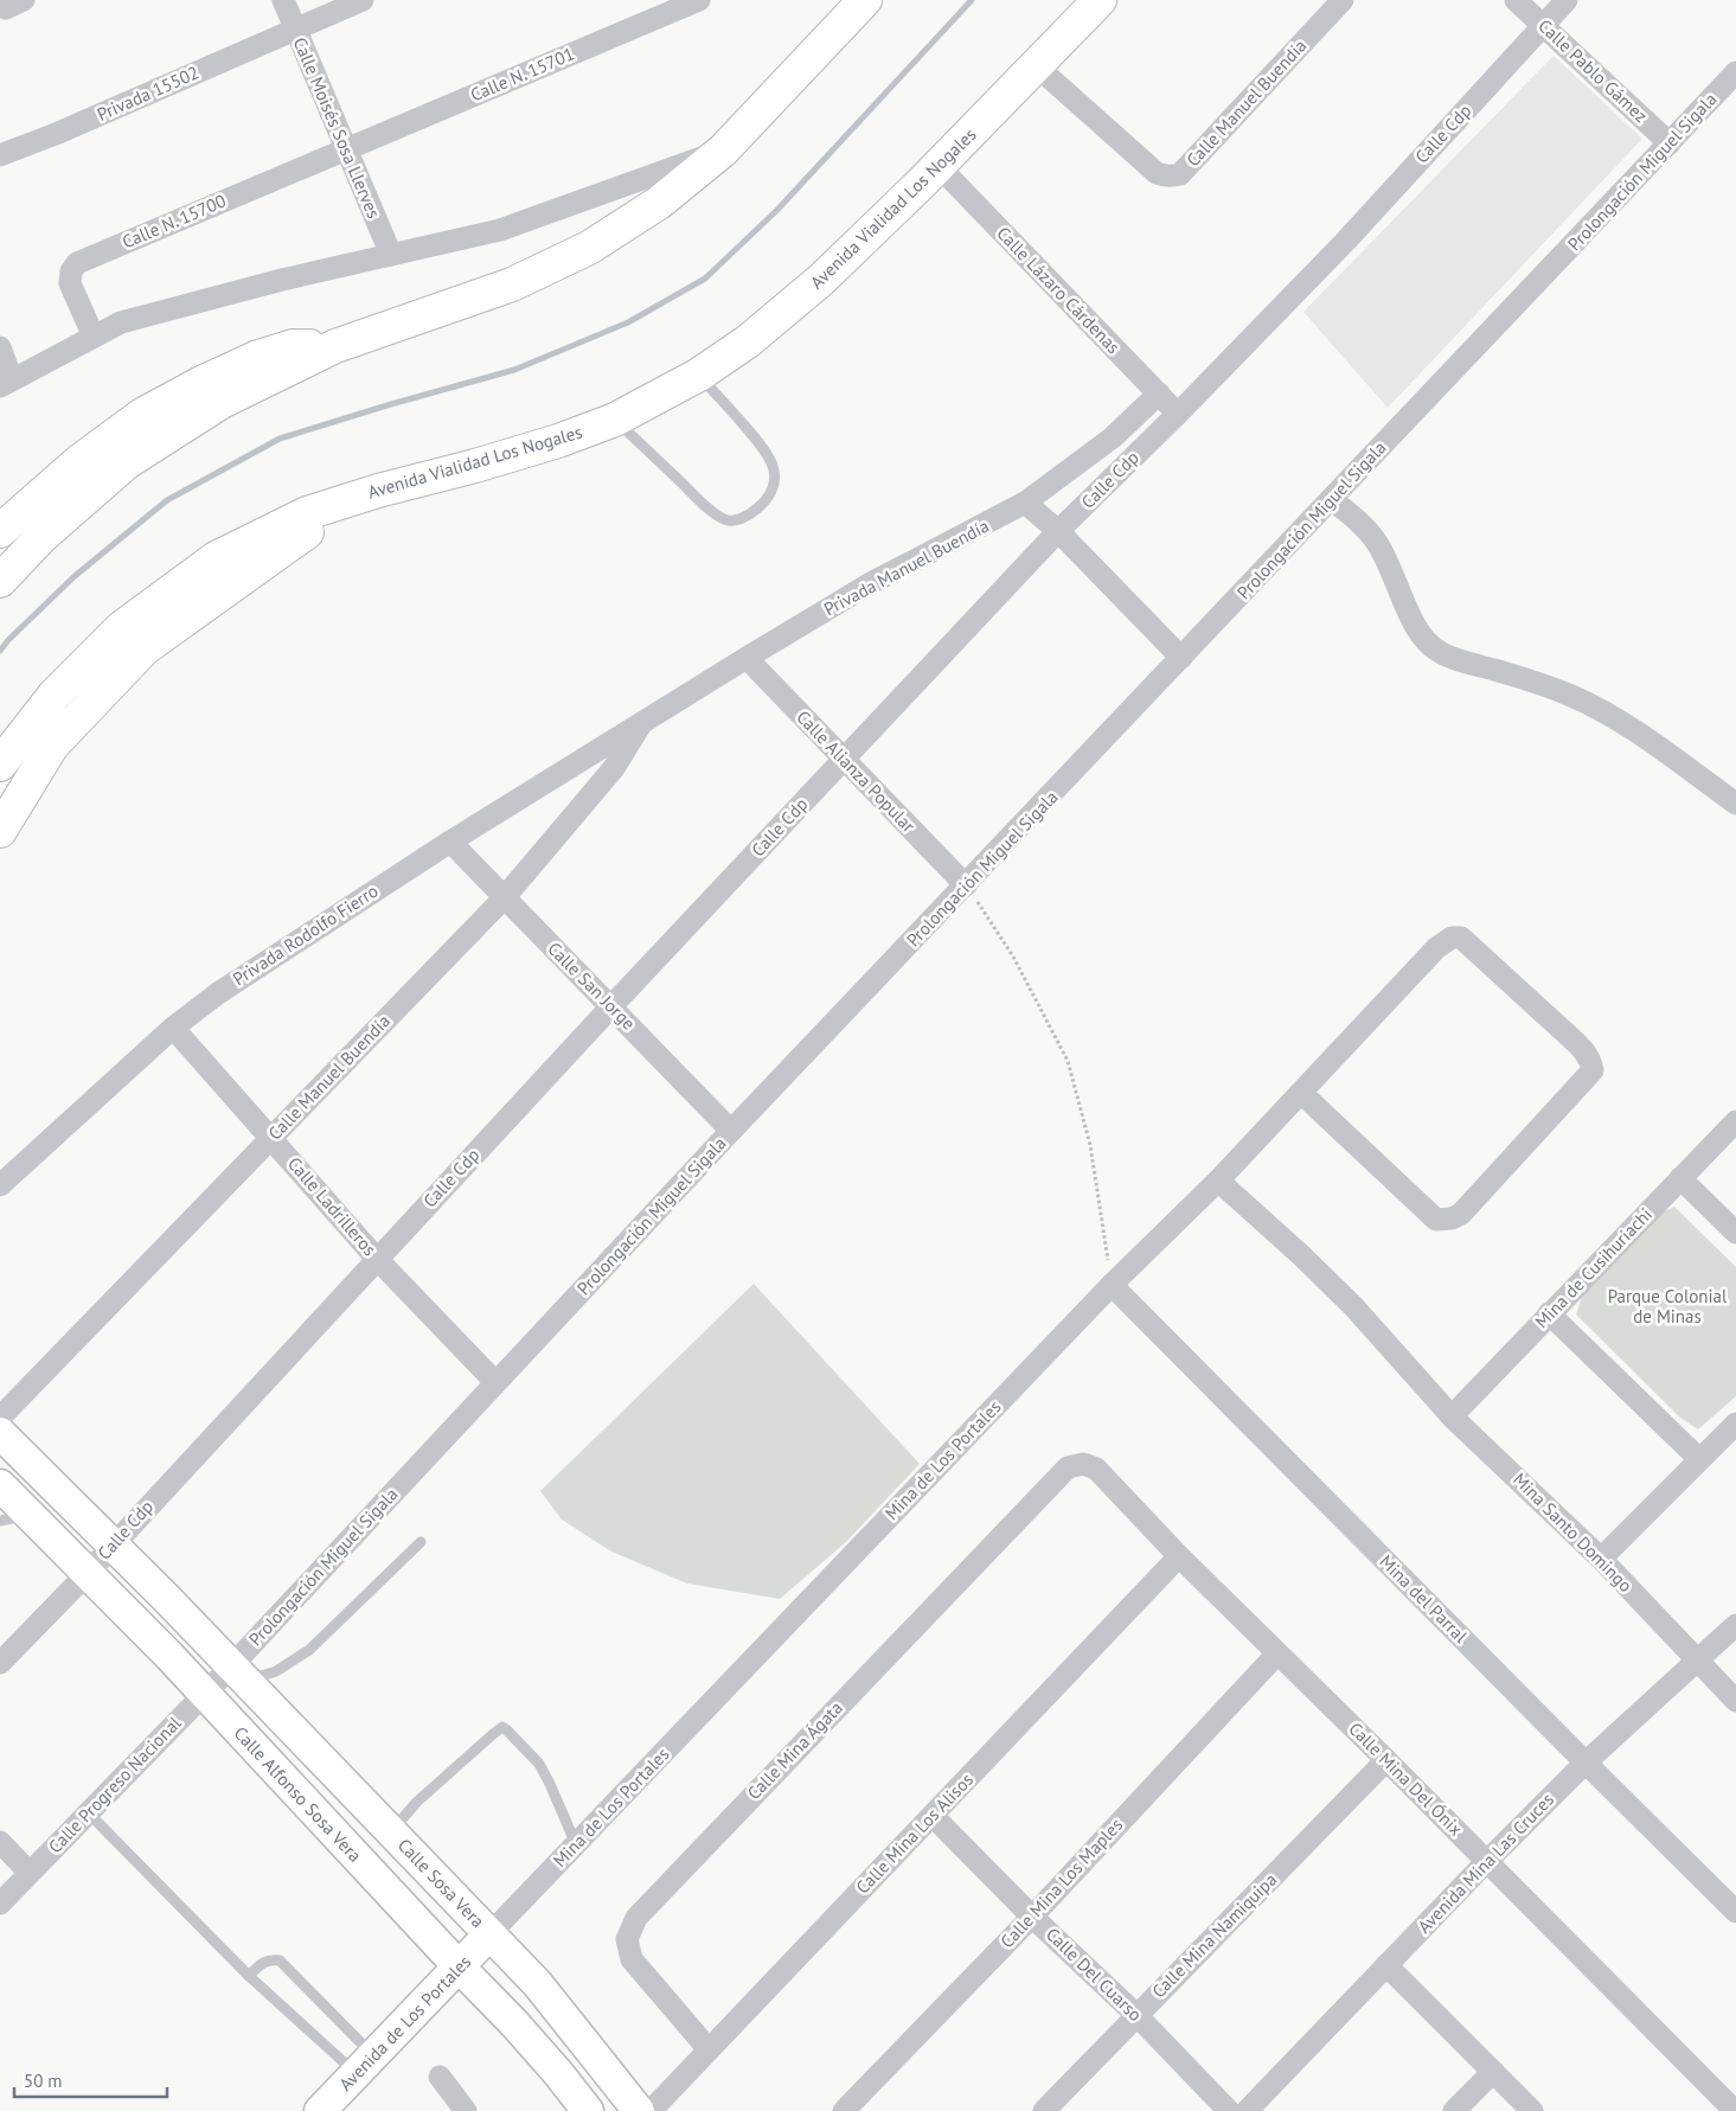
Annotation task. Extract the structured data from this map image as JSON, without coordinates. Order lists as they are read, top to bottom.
{
  "streets": {
    "highway": ["Avenida Vialidad Los Nogales"],
    "main road": ["Calle Alfonso Sosa Vera", "Calle Sosa Vera", "Avenida de Los Portales"],
    "street": [
      "Calle Pablo Gámez",
      "Calle N. 15701",
      "Privada 15502",
      "Calle Manuel Buendía",
      "Calle Moisés Sosa Llerves",
      "Calle Cdp",
      "Prolongación Miguel Sigala",
      "Calle N. 15700",
      "Calle Lázaro Cárdenas",
      "Privada Manuel Buendía",
      "Calle Alianza Popular",
      "Privada Rodolfo Fierro",
      "Calle San Jorge",
      "Calle Ladrilleros",
      "Mina de Cusihuriachi",
      "Mina de Los Portales",
      "Mina Santo Domingo",
      "Mina del Parral",
      "Calle Mina Ágata",
      "Calle Mina Del Ónix",
      "Calle Progreso Nacional",
      "Calle Mina Los Alisos",
      "Avenida Mina Las Cruces",
      "Calle Mina Los Maples",
      "Calle Mina Namiquipa",
      "Calle Del Cuarso"
    ]
  },
  "crossings": [
    ["Calle Pablo Gámez", "Calle Cdp"],
    ["Calle Pablo Gámez", "Prolongación Miguel Sigala"],
    ["Calle N. 15701", "Calle Moisés Sosa Llerves"],
    ["Calle N. 15701", "Calle N. 15700"],
    ["Privada 15502", "Calle Moisés Sosa Llerves"],
    ["Calle Manuel Buendía", "Avenida Vialidad Los Nogales"],
    ["Calle Manuel Buendía", "Privada Manuel Buendía"],
    ["Calle Manuel Buendía", "Privada Rodolfo Fierro"],
    ["Calle Manuel Buendía", "Calle San Jorge"],
    ["Calle Manuel Buendía", "Calle Ladrilleros"],
    ["Calle Moisés Sosa Llerves", "Calle N. 15700"],
    ["Calle Cdp", "Calle Lázaro Cárdenas"],
    ["Calle Cdp", "Calle Alianza Popular"],
    ["Calle Cdp", "Calle San Jorge"],
    ["Calle Cdp", "Calle Ladrilleros"],
    ["Calle Cdp", "Calle Alfonso Sosa Vera"],
    ["Prolongación Miguel Sigala", "Calle Alianza Popular"],
    ["Prolongación Miguel Sigala", "Calle San Jorge"],
    ["Prolongación Miguel Sigala", "Calle Ladrilleros"],
    ["Prolongación Miguel Sigala", "Calle Progreso Nacional"],
    ["Prolongación Miguel Sigala", "Calle Sosa Vera"],
    ["Avenida Vialidad Los Nogales", "Calle Lázaro Cárdenas"],
    ["Calle Lázaro Cárdenas", "Privada Manuel Buendía"],
    ["Privada Manuel Buendía", "Calle Alianza Popular"],
    ["Privada Manuel Buendía", "Privada Rodolfo Fierro"],
    ["Privada Rodolfo Fierro", "Calle San Jorge"],
    ["Privada Rodolfo Fierro", "Calle Ladrilleros"],
    ["Mina de Cusihuriachi", "Mina Santo Domingo"],
    ["Mina de Los Portales", "Mina Santo Domingo"],
    ["Mina de Los Portales", "Mina del Parral"],
    ["Mina de Los Portales", "Calle Sosa Vera"],
    ["Mina de Los Portales", "Avenida de Los Portales"],
    ["Mina Santo Domingo", "Avenida Mina Las Cruces"],
    ["Mina del Parral", "Avenida Mina Las Cruces"],
    ["Calle Mina Ágata", "Calle Mina Del Ónix"],
    ["Calle Mina Ágata", "Calle Mina Los Alisos"],
    ["Calle Mina Del Ónix", "Calle Mina Los Alisos"],
    ["Calle Mina Del Ónix", "Avenida Mina Las Cruces"],
    ["Calle Mina Del Ónix", "Calle Mina Los Maples"],
    ["Calle Mina Del Ónix", "Calle Mina Namiquipa"],
    ["Calle Progreso Nacional", "Calle Alfonso Sosa Vera"],
    ["Calle Progreso Nacional", "Calle Sosa Vera"],
    ["Calle Alfonso Sosa Vera", "Avenida de Los Portales"],
    ["Calle Mina Los Alisos", "Calle Del Cuarso"],
    ["Calle Sosa Vera", "Avenida de Los Portales"],
    ["Calle Mina Los Maples", "Calle Del Cuarso"],
    ["Calle Mina Namiquipa", "Calle Del Cuarso"]
  ],
  "parks": ["Parque Colonial de Minas"],
  "scale_bar": "50 m"
}
